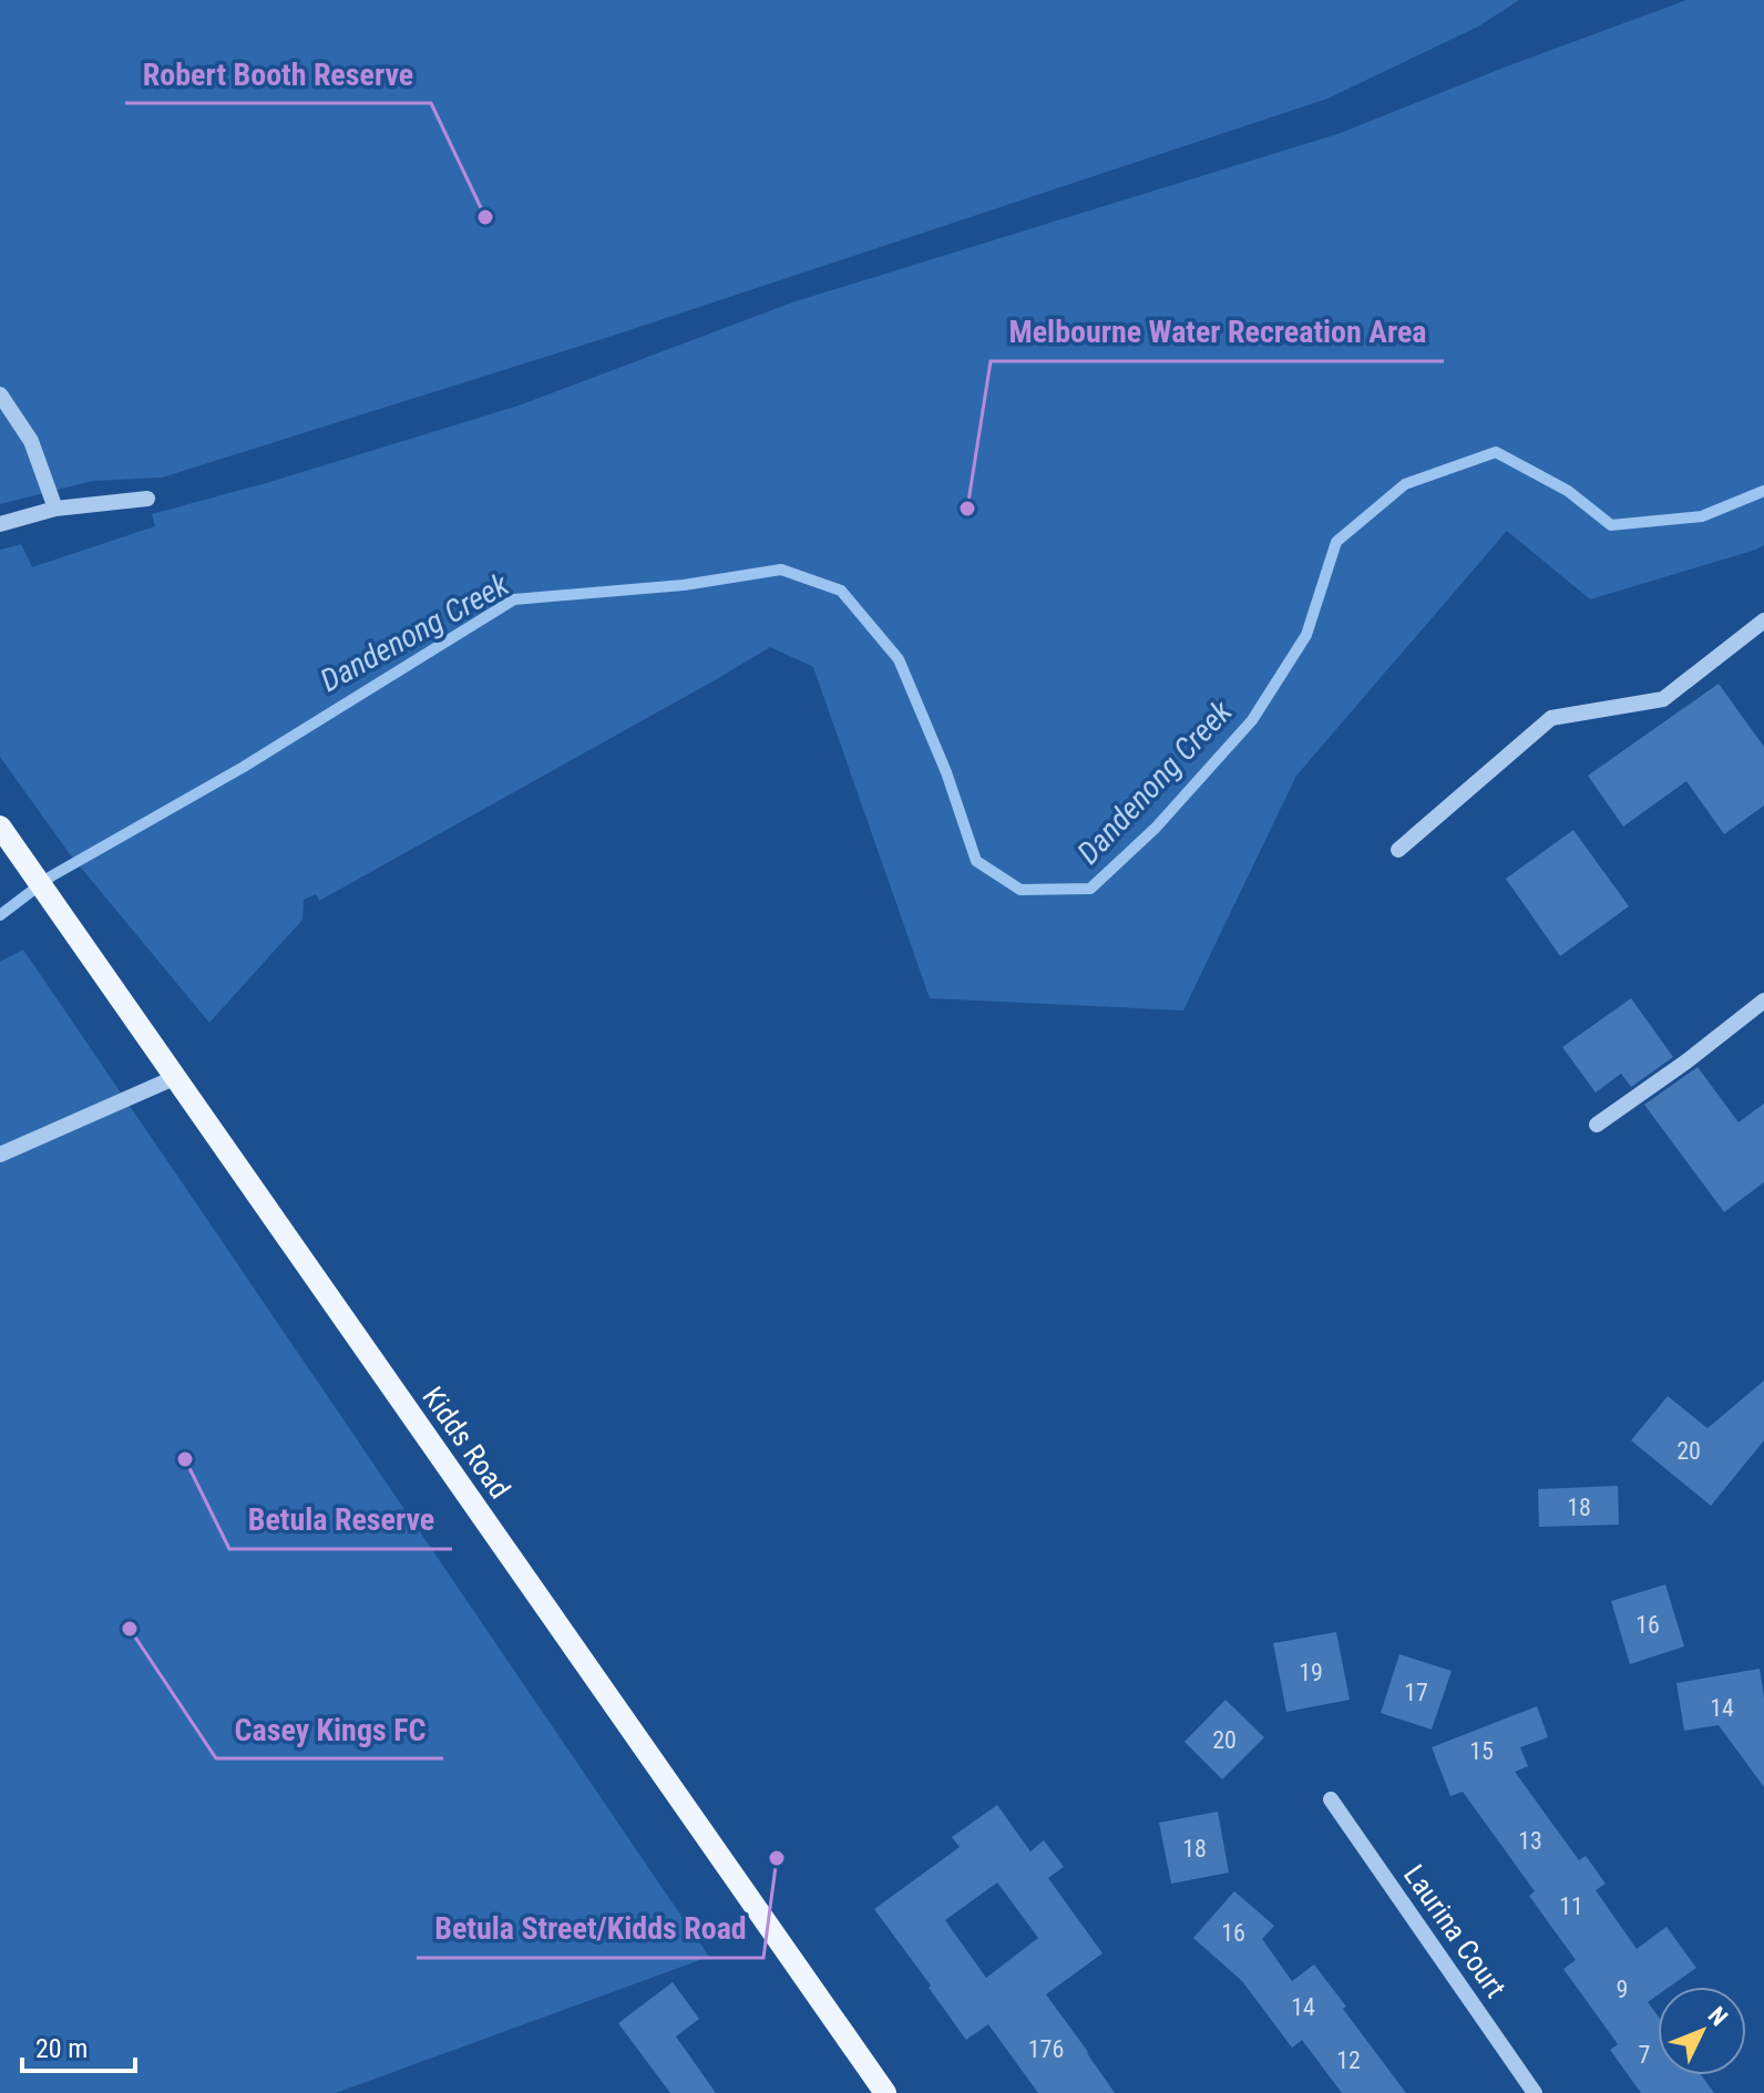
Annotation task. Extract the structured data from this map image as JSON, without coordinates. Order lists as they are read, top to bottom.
{
  "streets": {
    "main road": ["Kidds Road"],
    "street": ["Laurina Court"]
  },
  "water": ["Dandenong Creek"],
  "places": [
    "Robert Booth Reserve",
    "Melbourne Water Recreation Area",
    "Betula Reserve",
    "Casey Kings FC",
    "Betula Street/Kidds Road"
  ],
  "house_numbers": [
    "20",
    "18",
    "16",
    "19",
    "17",
    "14",
    "20",
    "15",
    "13",
    "18",
    "11",
    "16",
    "9",
    "14",
    "176",
    "7",
    "12"
  ],
  "scale_bar": "20 m",
  "north": "top right"
}
